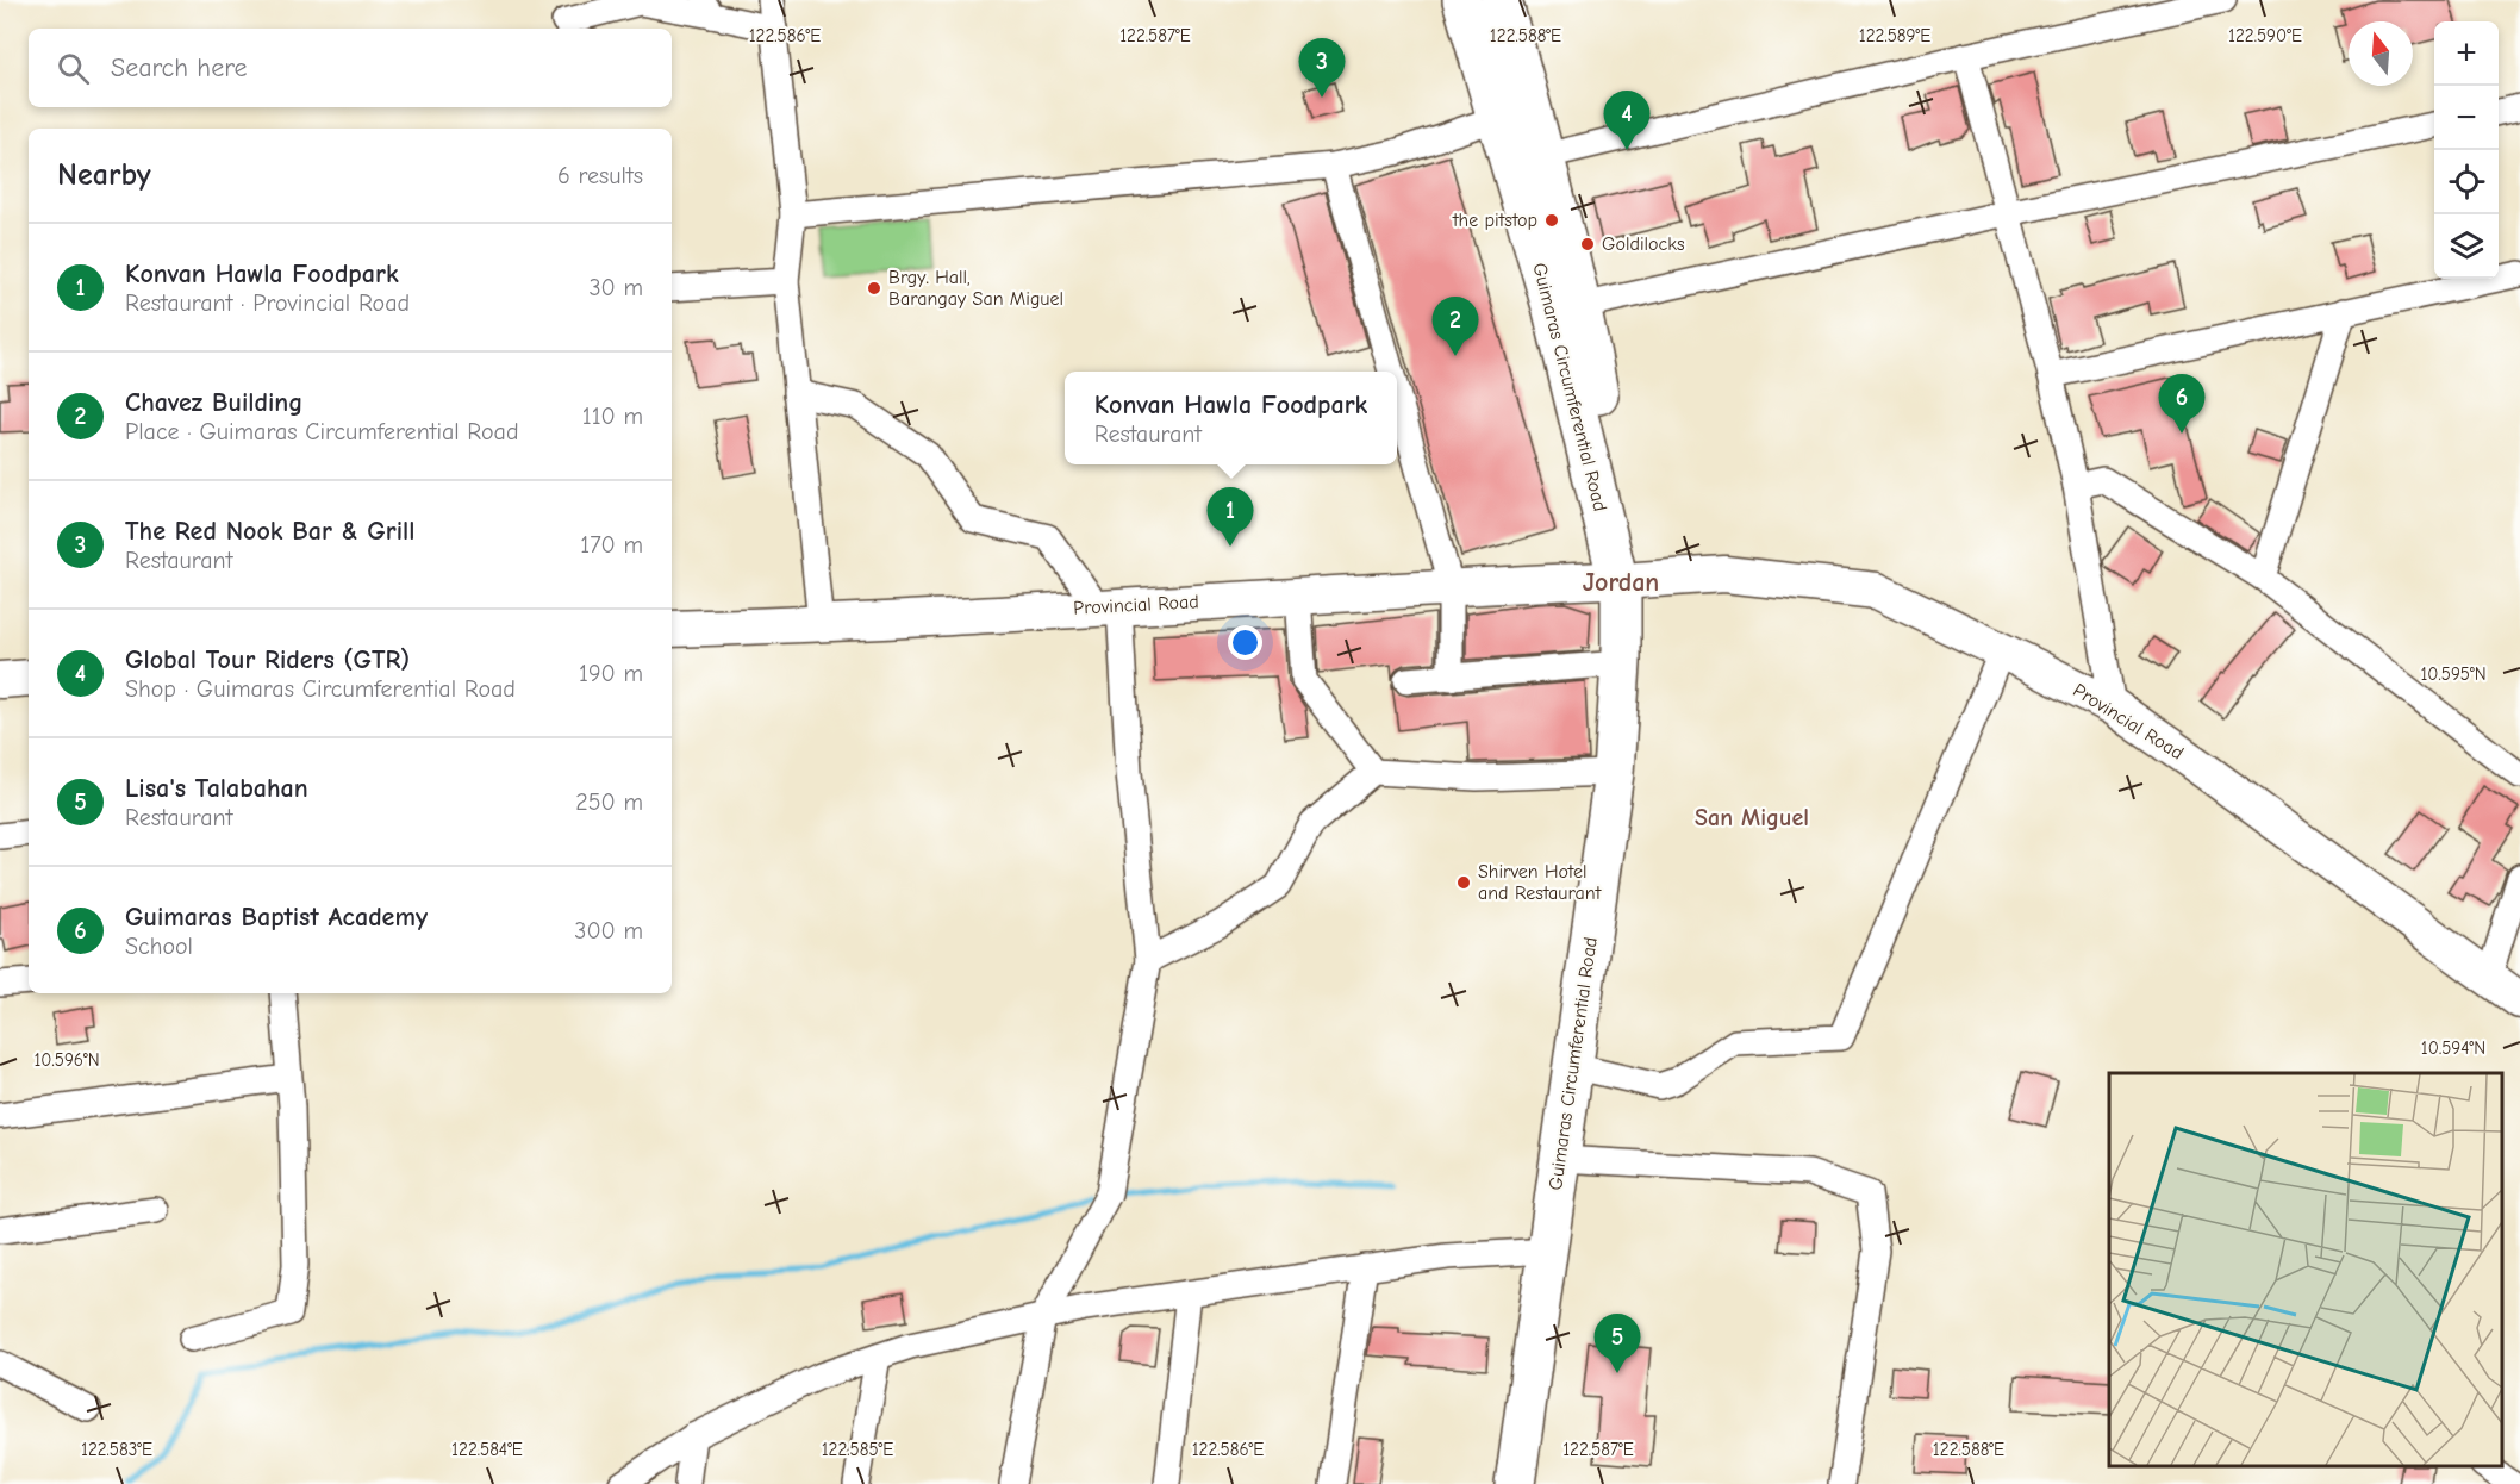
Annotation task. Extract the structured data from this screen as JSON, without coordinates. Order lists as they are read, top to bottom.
{
  "streets": {
    "main road": ["Guimaras Circumferential Road", "Provincial Road"]
  },
  "crossings": [
    ["Guimaras Circumferential Road", "Provincial Road"]
  ],
  "districts": ["Jordan", "San Miguel"],
  "places": [
    "the pitstop",
    "Goldilocks",
    "Brgy. Hall, Barangay San Miguel",
    "Shirven Hotel and Restaurant"
  ],
  "north": "top",
  "page": {
    "map_buttons": ["+", "−"],
    "search": "Search here",
    "pins": [
      "3",
      "4",
      "2",
      "6",
      "1",
      "5"
    ],
    "heading": ["Nearby", "6 results"],
    "list": [
      {
        "mark": "1",
        "name": "Konvan Hawla Foodpark",
        "note": "Restaurant · Provincial Road",
        "value": "30 m"
      },
      {
        "mark": "2",
        "name": "Chavez Building",
        "note": "Place · Guimaras Circumferential Road",
        "value": "110 m"
      },
      {
        "mark": "3",
        "name": "The Red Nook Bar & Grill",
        "note": "Restaurant",
        "value": "170 m"
      },
      {
        "mark": "4",
        "name": "Global Tour Riders (GTR)",
        "note": "Shop · Guimaras Circumferential Road",
        "value": "190 m"
      },
      {
        "mark": "5",
        "name": "Lisa's Talabahan",
        "note": "Restaurant",
        "value": "250 m"
      },
      {
        "mark": "6",
        "name": "Guimaras Baptist Academy",
        "note": "School",
        "value": "300 m"
      }
    ],
    "popup": ["Konvan Hawla Foodpark", "Restaurant"]
  },
  "coordinates": [
    "122.586°E",
    "122.587°E",
    "122.588°E",
    "122.589°E",
    "122.590°E",
    "10.595°N",
    "10.594°N",
    "10.596°N",
    "122.583°E",
    "122.584°E",
    "122.585°E"
  ]
}
